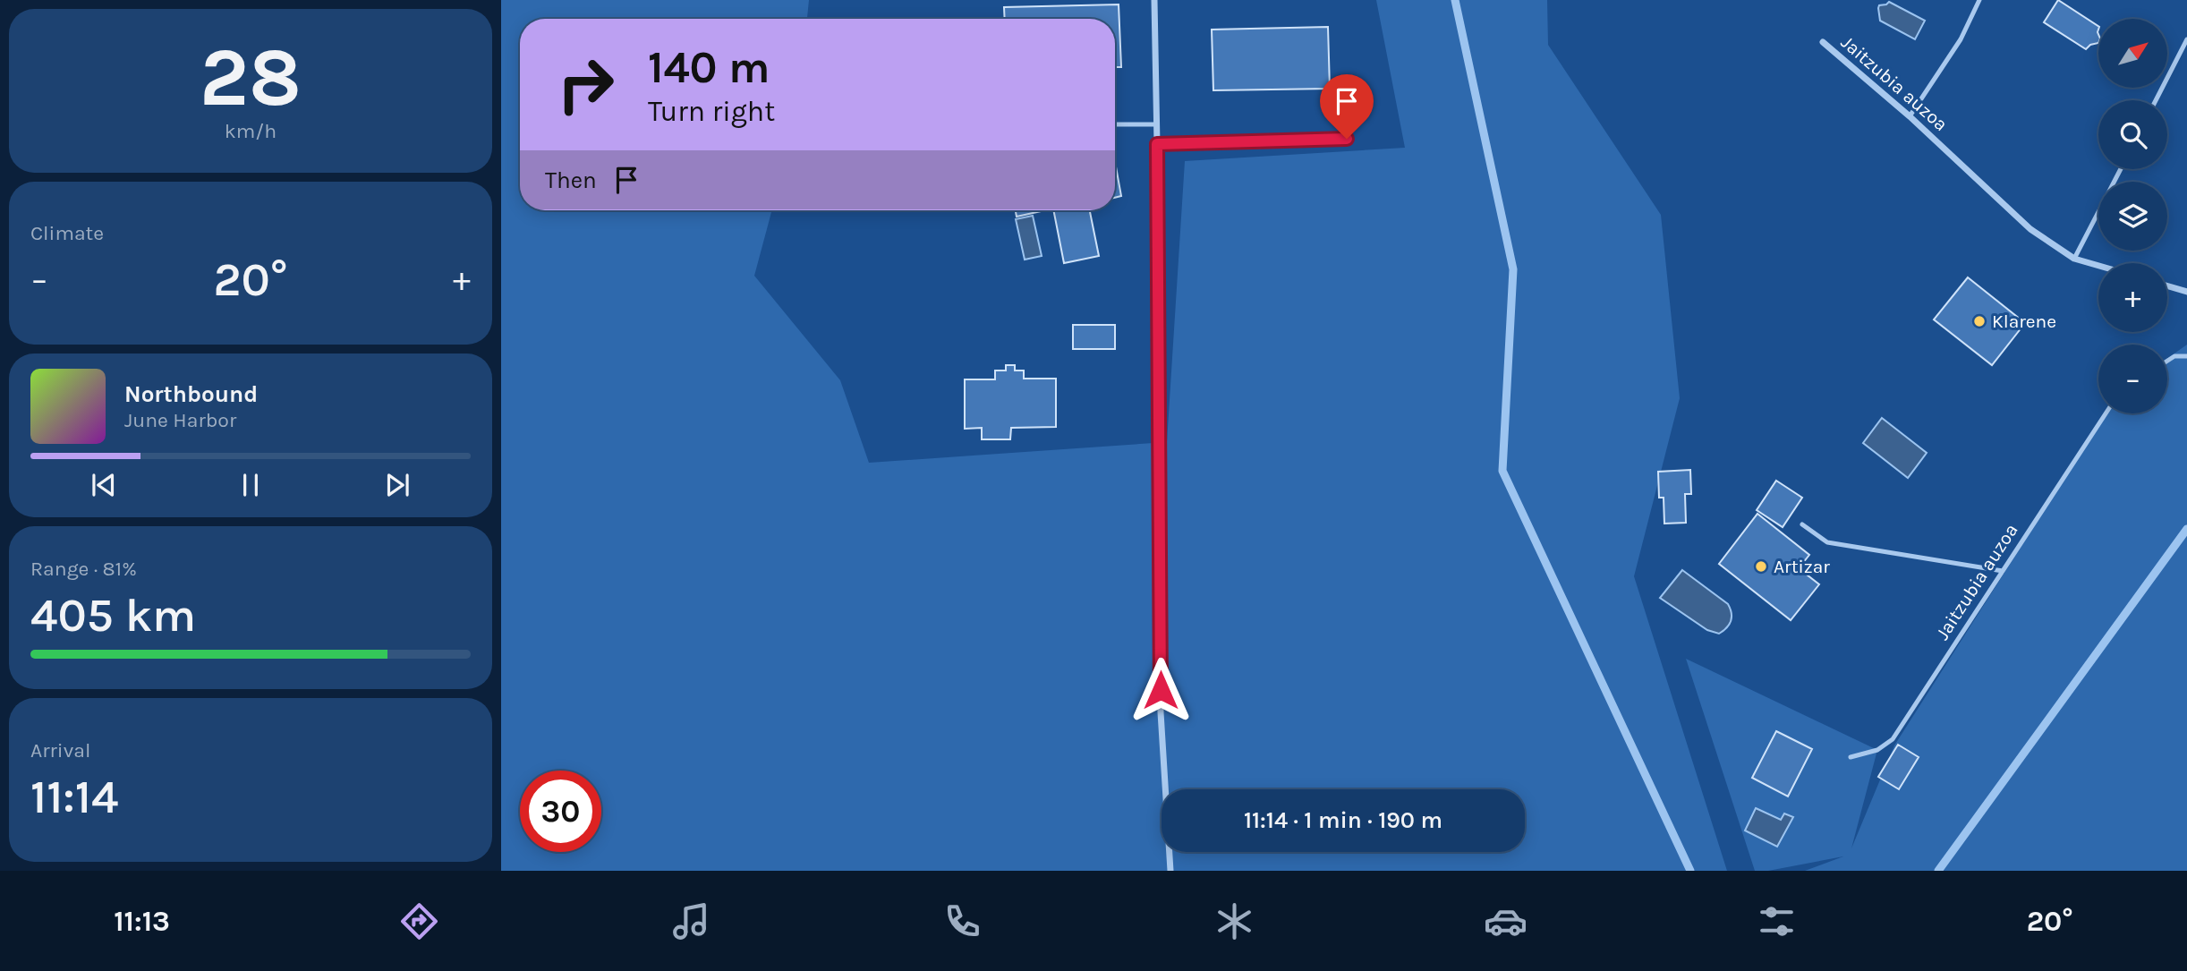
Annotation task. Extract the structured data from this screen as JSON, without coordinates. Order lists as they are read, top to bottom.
{
  "streets": {
    "street": ["Jaitzubia auzoa"]
  },
  "places": ["Klarene", "Artizar"],
  "north": "top right",
  "page": {
    "tile": [
      ["28", "km/h"],
      "Climate",
      ["Range · 81%", "405 km"],
      ["Arrival", "11:14"]
    ],
    "map_buttons": ["+", "−"],
    "turn": ["140 m", "Turn right"],
    "then": "Then",
    "heat": ["−", "20°", "+"],
    "song": ["Northbound", "June Harbor"],
    "limit": "30",
    "trip": "11:14 · 1 min · 190 m",
    "tabs": ["11:13", "20°"]
  }
}
